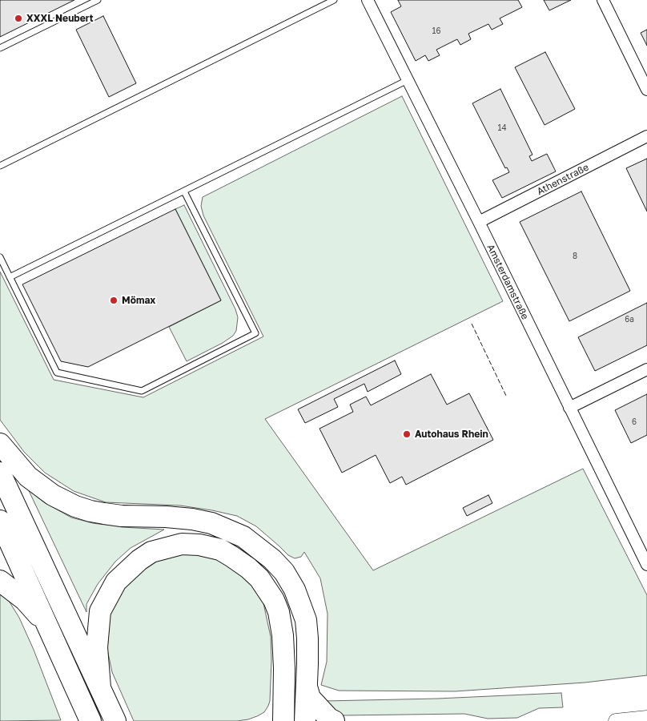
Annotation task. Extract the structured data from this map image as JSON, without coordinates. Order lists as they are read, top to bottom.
{
  "streets": {
    "street": ["Athenstraße", "Amsterdamstraße"]
  },
  "crossings": [
    ["Athenstraße", "Amsterdamstraße"]
  ],
  "places": ["XXXL Neubert", "Mömax", "Autohaus Rhein"],
  "house_numbers": [
    "16",
    "14",
    "8",
    "6a",
    "6"
  ]
}
